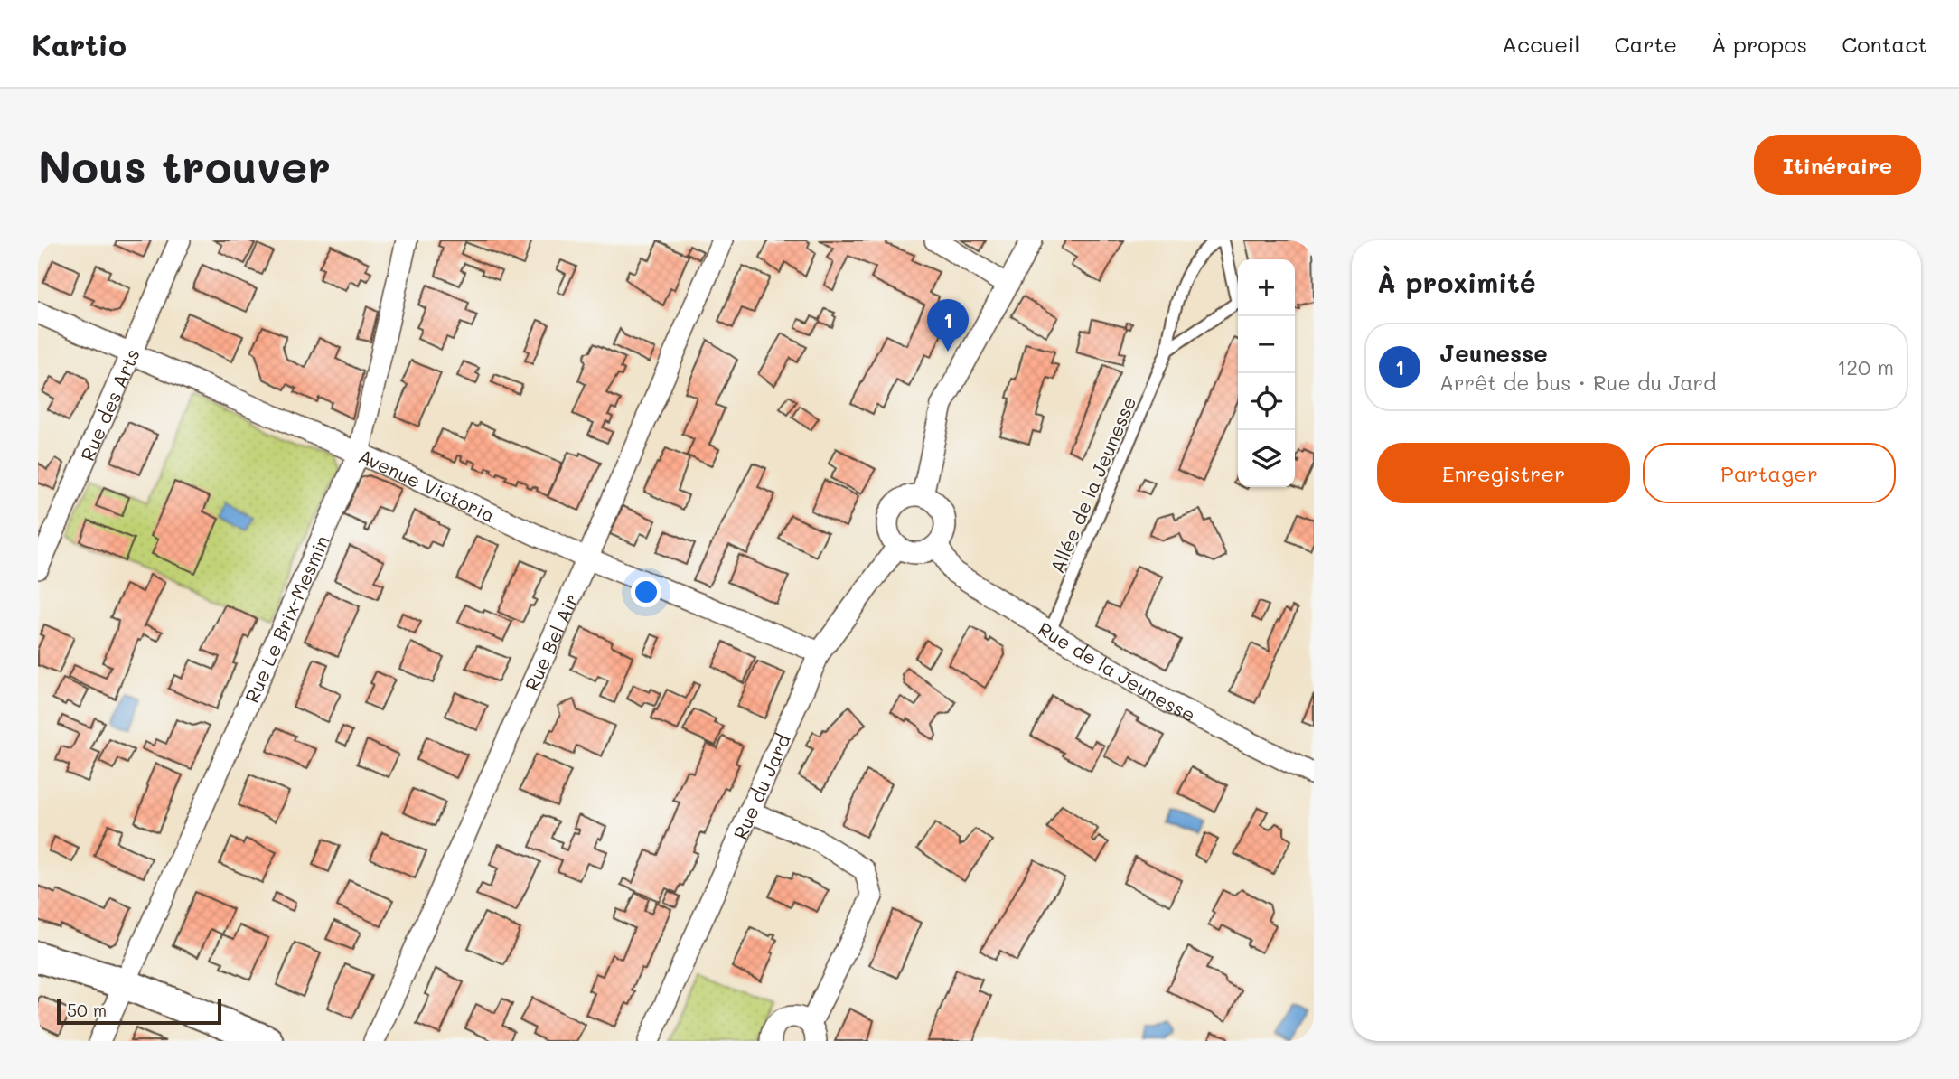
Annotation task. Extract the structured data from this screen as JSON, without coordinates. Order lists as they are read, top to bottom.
{
  "streets": {
    "street": [
      "Rue des Arts",
      "Avenue Victoria",
      "Rue Le Brix-Mesmin",
      "Rue Bel Air",
      "Rue de la Jeunesse",
      "Rue du Jard"
    ],
    "lane": ["Allée de la Jeunesse"]
  },
  "crossings": [
    ["Rue des Arts", "Avenue Victoria"],
    ["Allée de la Jeunesse", "Rue de la Jeunesse"],
    ["Avenue Victoria", "Rue Le Brix-Mesmin"],
    ["Avenue Victoria", "Rue Bel Air"],
    ["Avenue Victoria", "Rue du Jard"],
    ["Rue de la Jeunesse", "Rue du Jard"]
  ],
  "scale_bar": "50 m",
  "page": {
    "header": "Kartio",
    "nav": [
      "Accueil",
      "Carte",
      "À propos",
      "Contact"
    ],
    "buttons": [
      "Itinéraire",
      ["Enregistrer", "Partager"]
    ],
    "title": "Nous trouver",
    "heading": "À proximité",
    "map_buttons": ["+", "−"],
    "pins": "1",
    "list": [
      {
        "mark": "1",
        "name": "Jeunesse",
        "note": "Arrêt de bus · Rue du Jard",
        "value": "120 m"
      }
    ],
    "scale": "50 m"
  }
}
